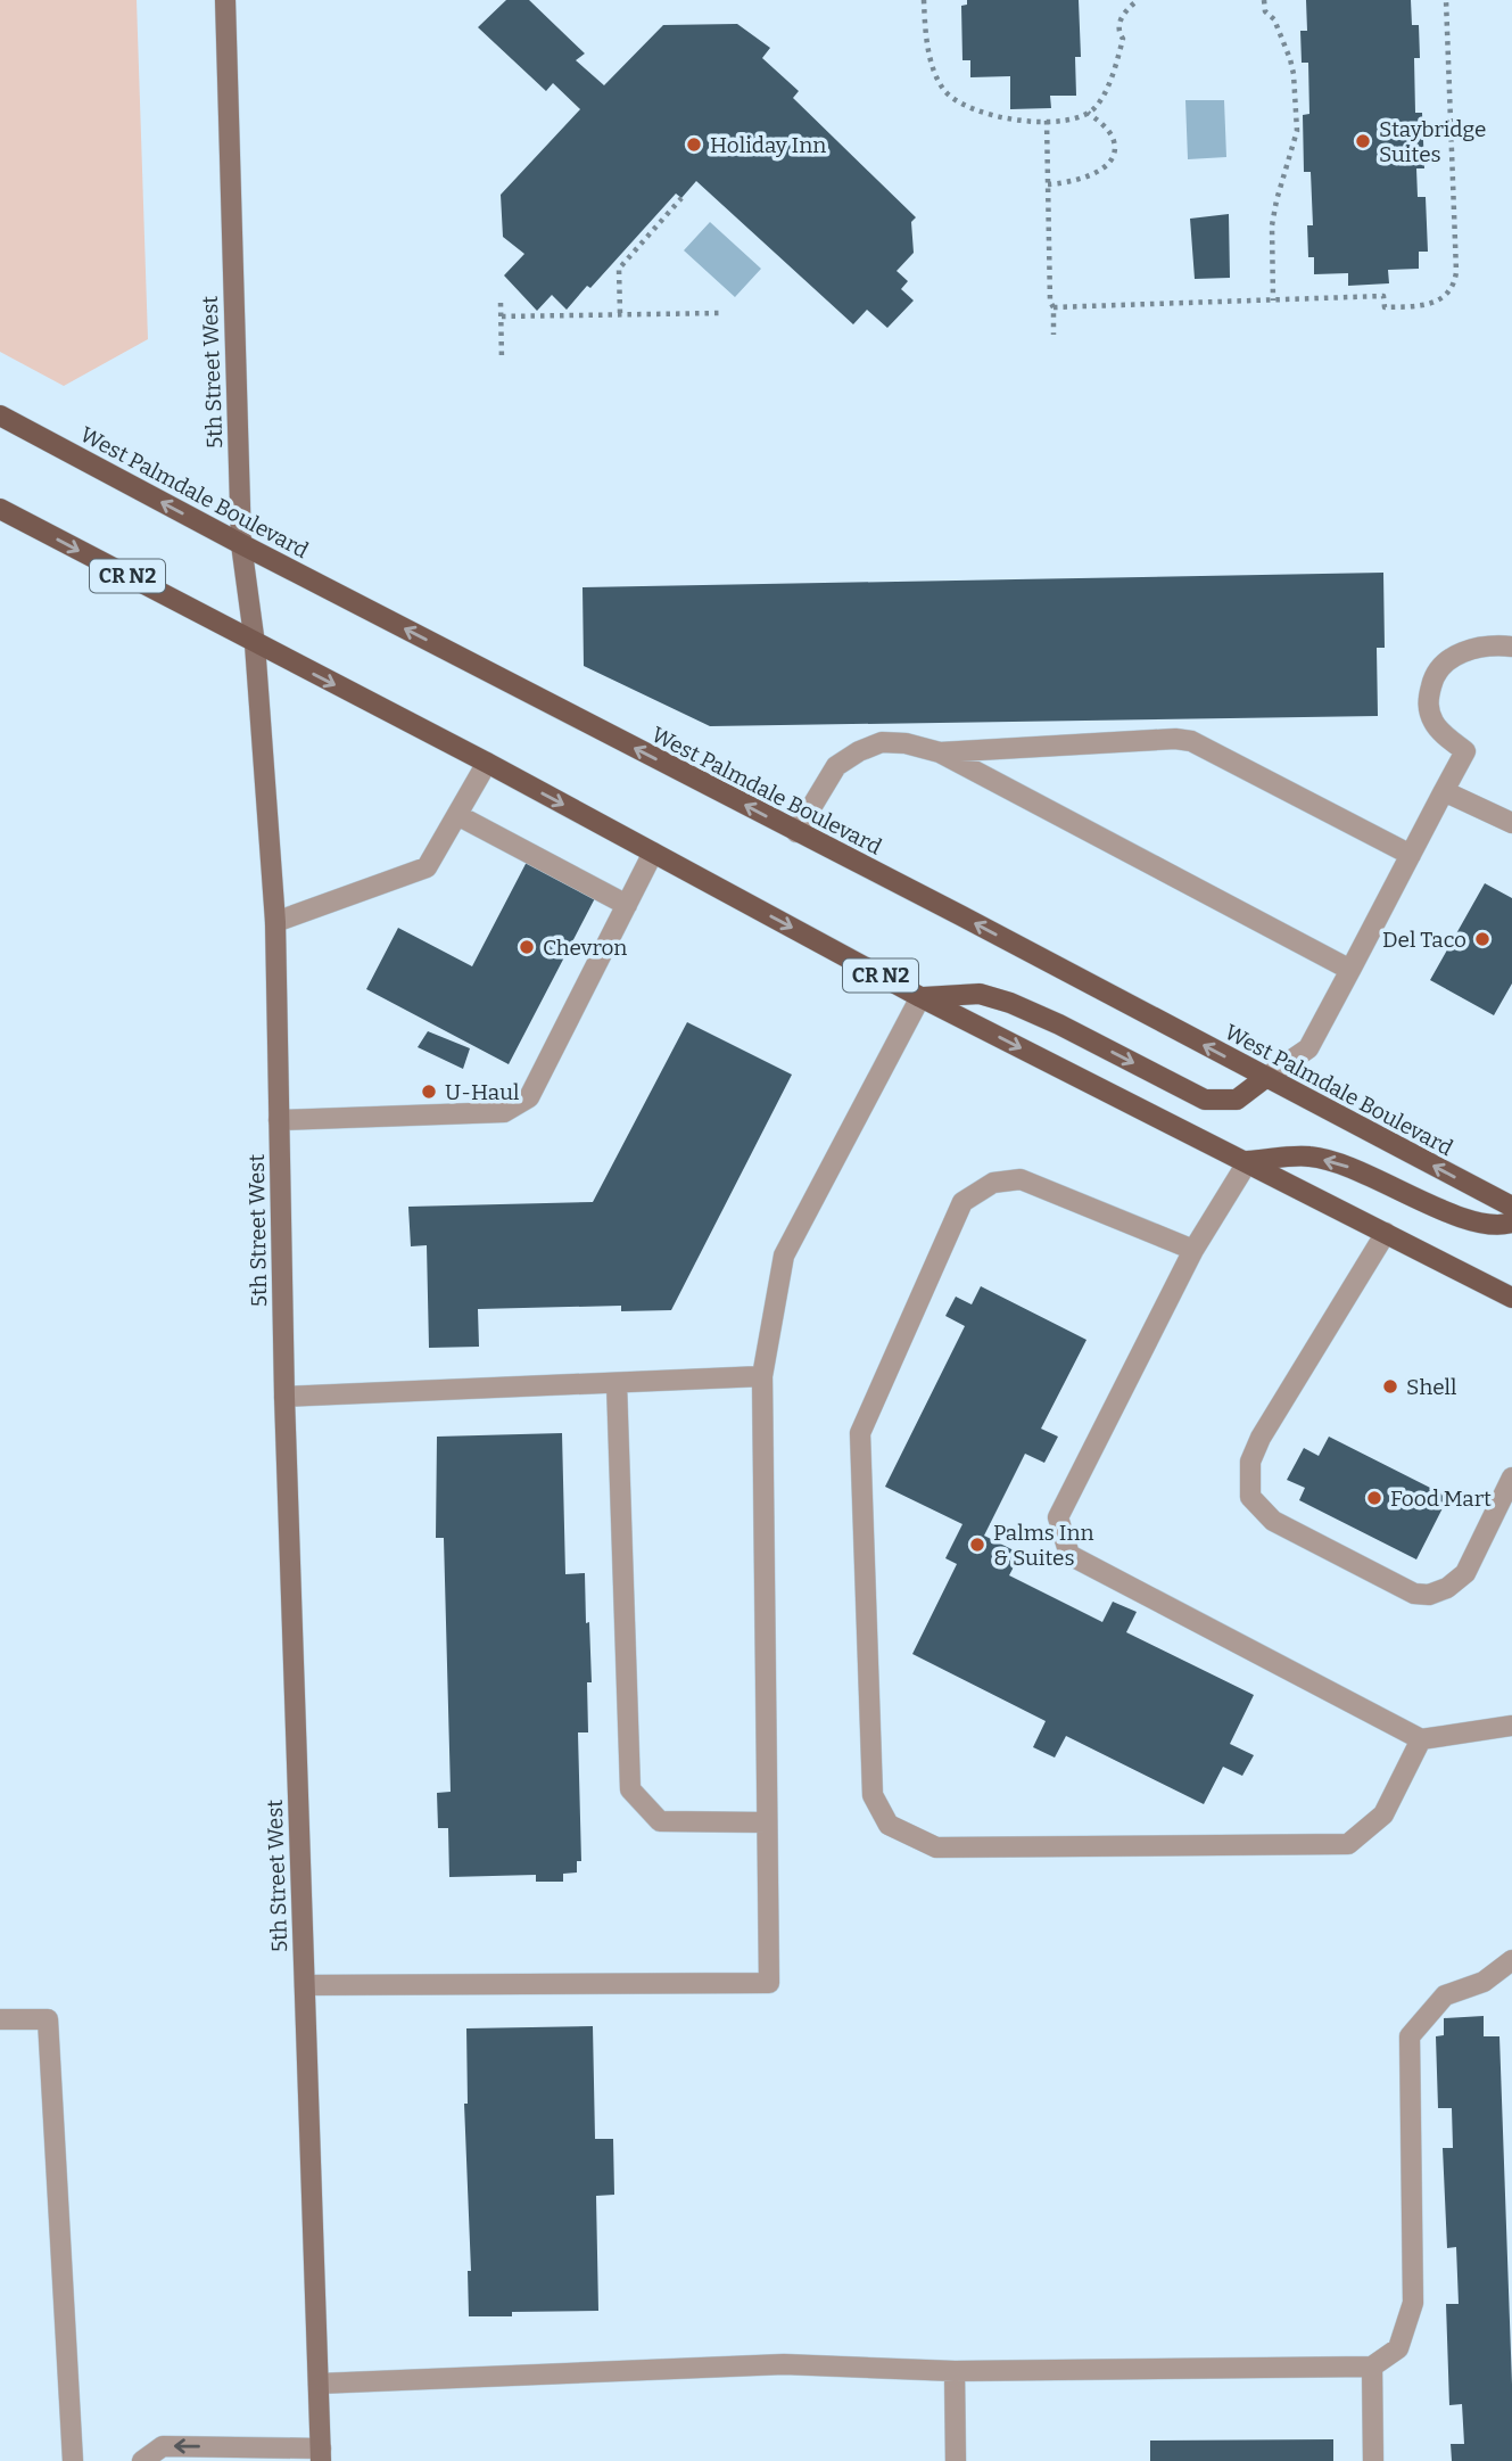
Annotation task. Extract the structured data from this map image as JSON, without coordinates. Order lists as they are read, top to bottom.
{
  "streets": {
    "main road": ["West Palmdale Boulevard", "CR N2"],
    "street": ["5th Street West"]
  },
  "crossings": [
    ["5th Street West", "West Palmdale Boulevard"],
    ["5th Street West", "CR N2"]
  ],
  "places": [
    "Staybridge Suites",
    "Holiday Inn",
    "Del Taco",
    "Chevron",
    "U-Haul",
    "Shell",
    "Food Mart",
    "Palms Inn & Suites"
  ]
}
